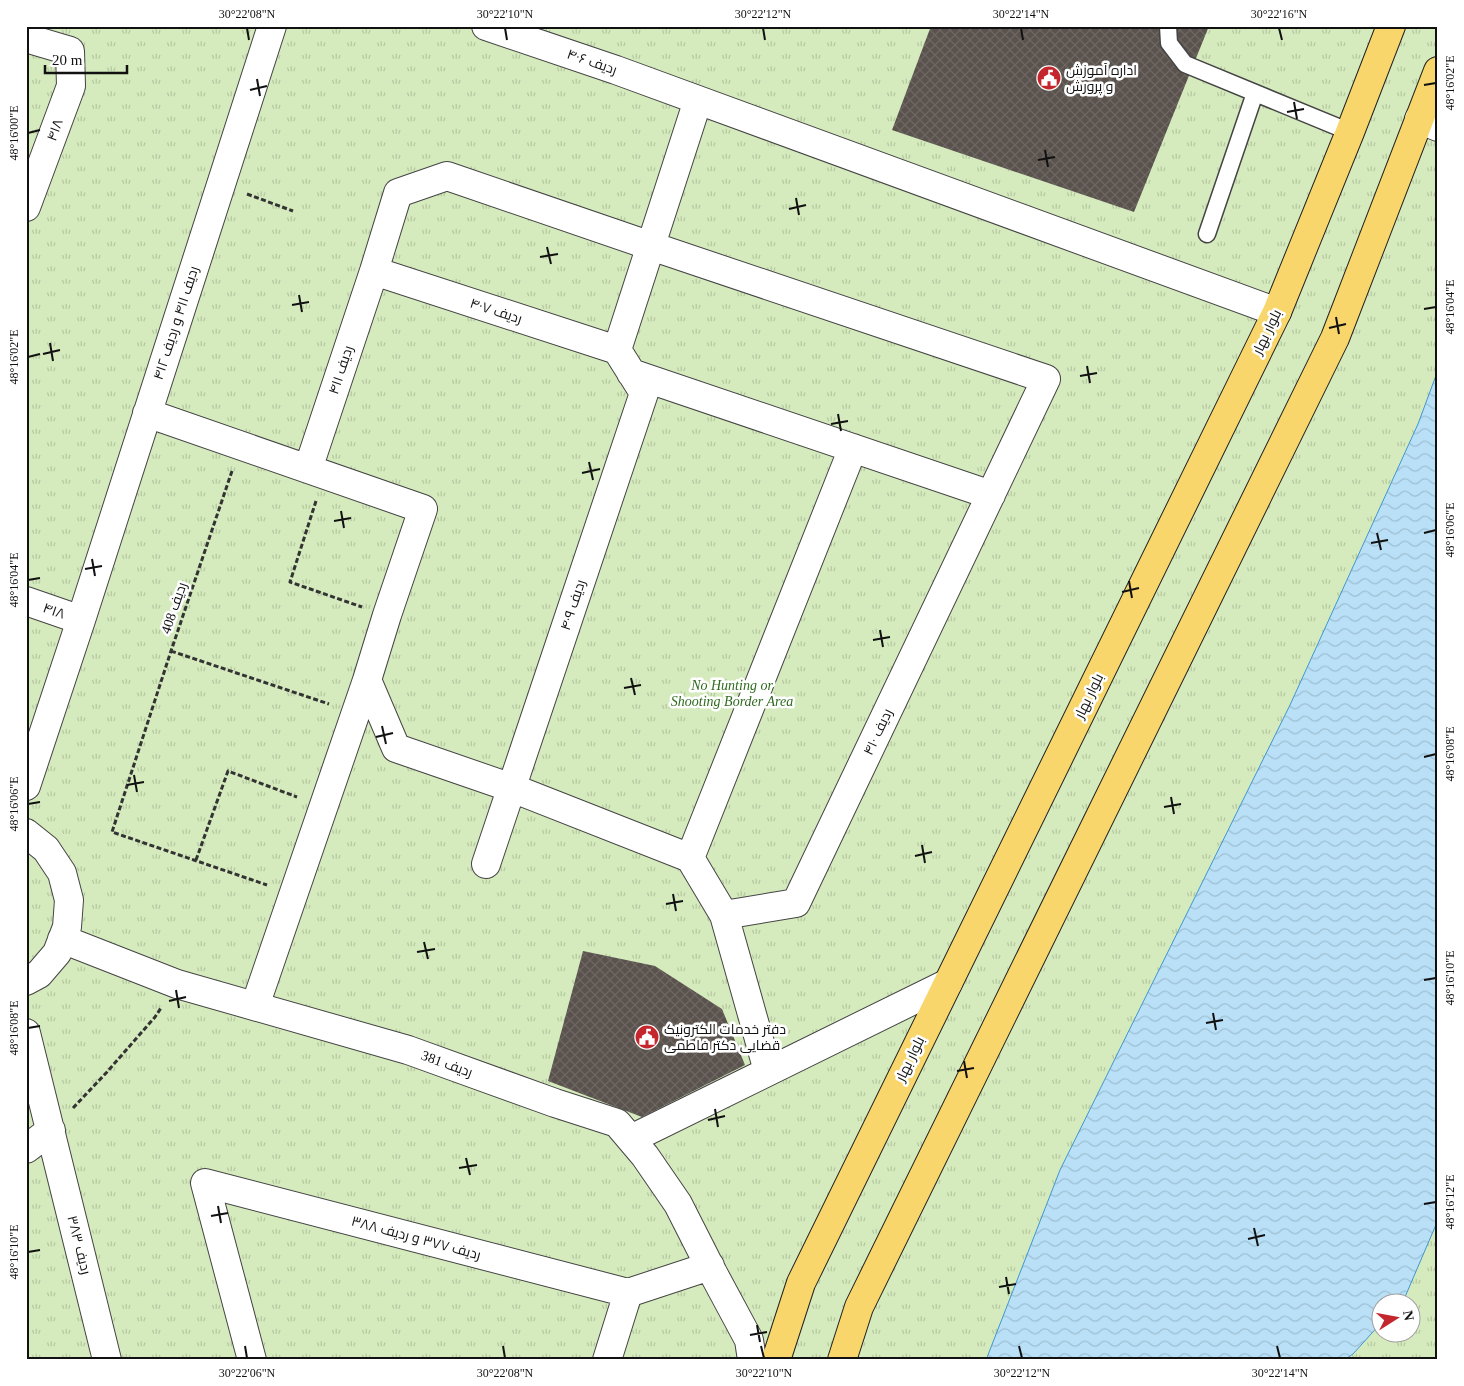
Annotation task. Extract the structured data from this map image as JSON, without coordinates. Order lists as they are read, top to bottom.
{
  "streets": {
    "main road": ["بلوار بهار"],
    "street": [
      "ردیف ۴۰۶",
      "۴۱۸",
      "ردیف ۴۰۷",
      "ردیف ۴۱۱ و ردیف ۴۱۲",
      "ردیف ۴۱۱",
      "ردیف ۴۰۹",
      "ردیف ۴۱۰",
      "ردیف 381",
      "ردیف ۳۷۷ و ردیف ۳۸۸",
      "ردیف ۳۸۳"
    ],
    "path": ["ردیف 408"]
  },
  "crossings": [
    ["ردیف ۴۰۶", "بلوار بهار"],
    ["۴۱۸", "ردیف ۴۱۱ و ردیف ۴۱۲"],
    ["ردیف ۴۰۷", "ردیف ۴۱۱"],
    ["ردیف ۴۰۷", "ردیف ۴۰۹"]
  ],
  "parks": ["No Hunting or Shooting Border Area"],
  "places": {
    "public building": ["اداره آموزش و پرورش", "دفتر خدمات الکترونیک قضایی دکتر فاطمی"]
  },
  "scale_bar": "20 m",
  "north": "right",
  "coordinates": [
    "30°22'08\"N",
    "30°22'10\"N",
    "30°22'12\"N",
    "30°22'14\"N",
    "30°22'16\"N",
    "48°16'02\"E",
    "48°16'00\"E",
    "48°16'04\"E",
    "48°16'06\"E",
    "48°16'08\"E",
    "48°16'10\"E",
    "48°16'12\"E",
    "30°22'06\"N"
  ]
}
